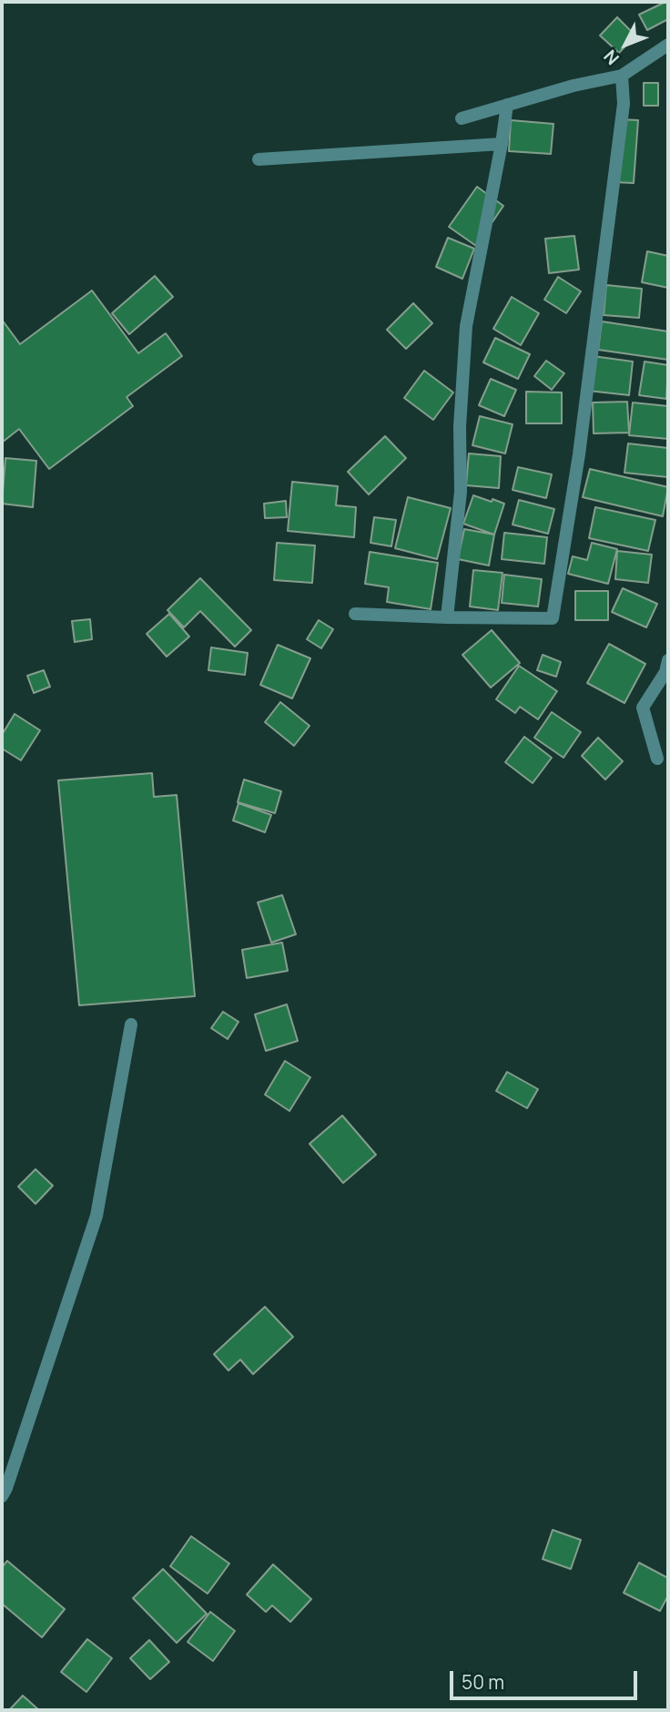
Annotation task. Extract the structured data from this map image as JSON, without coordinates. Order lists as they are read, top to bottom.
{
  "scale_bar": "50 m",
  "north": "bottom left"
}
